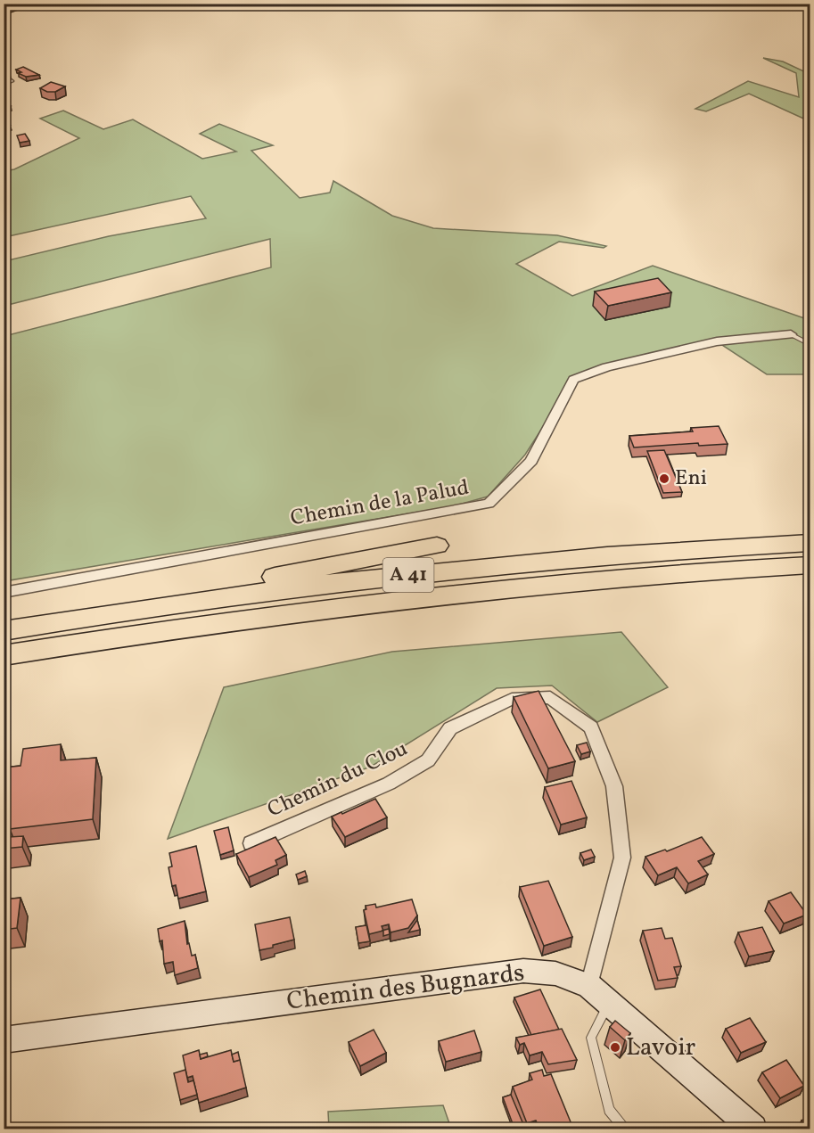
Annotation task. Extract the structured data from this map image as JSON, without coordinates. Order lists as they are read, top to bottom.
{
  "streets": {
    "highway": ["A 41"],
    "street": ["Chemin de la Palud", "Chemin du Clou", "Chemin des Bugnards"]
  },
  "crossings": [
    ["Chemin du Clou", "Chemin des Bugnards"]
  ],
  "places": ["Eni", "Lavoir"]
}
